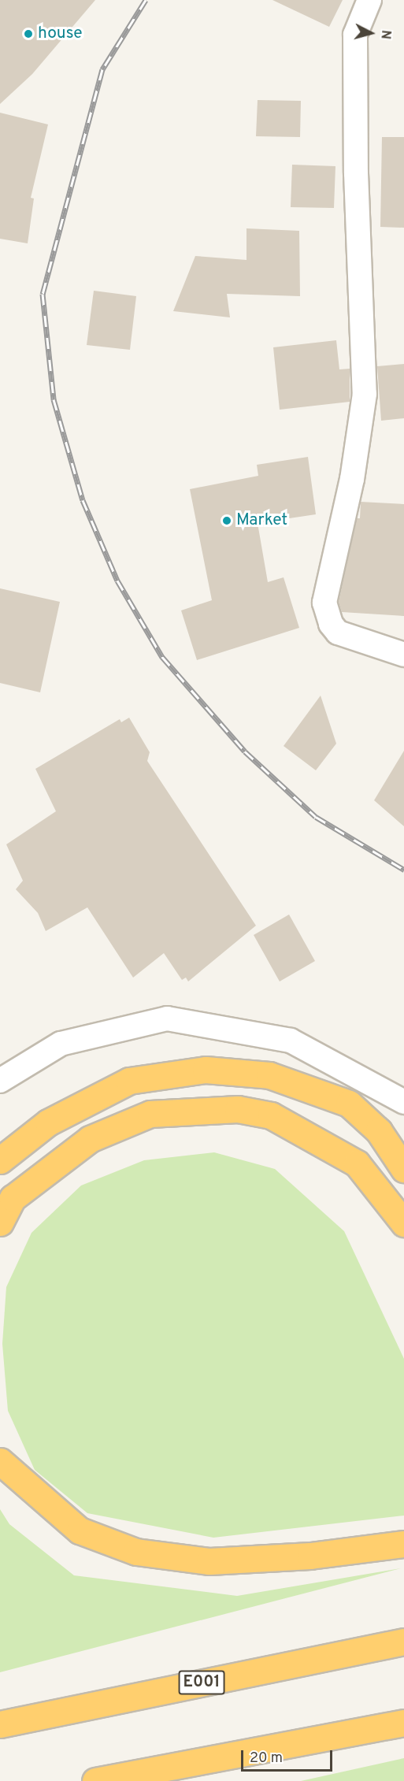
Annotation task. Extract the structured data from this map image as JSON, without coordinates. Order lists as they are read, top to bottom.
{
  "streets": {
    "highway": ["E001"]
  },
  "places": ["house", "Market"],
  "scale_bar": "20 m",
  "north": "right"
}
